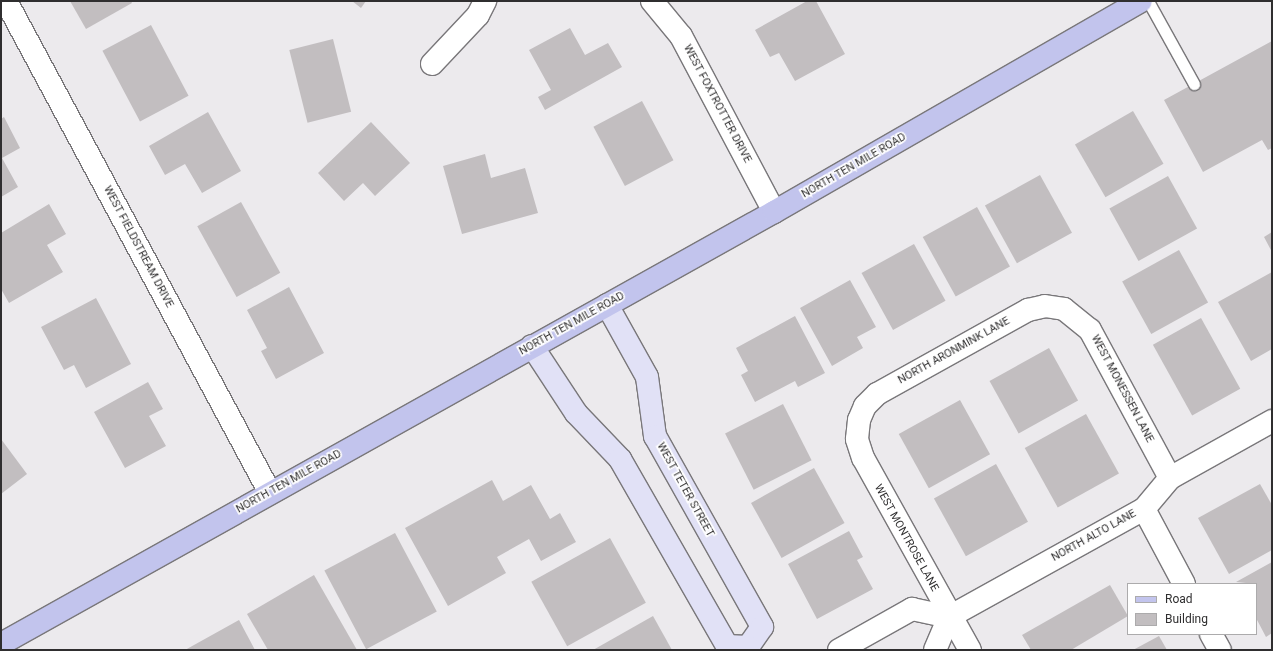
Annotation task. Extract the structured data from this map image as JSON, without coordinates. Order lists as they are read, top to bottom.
{
  "streets": {
    "main road": ["NORTH TEN MILE ROAD"],
    "street": [
      "WEST FOXTROTTER DRIVE",
      "WEST FIELDSTREAM DRIVE",
      "NORTH ARONMINK LANE",
      "WEST MONESSEN LANE",
      "WEST TETER STREET",
      "NORTH ALTO LANE",
      "WEST MONTROSE LANE"
    ]
  },
  "crossings": [
    ["WEST FOXTROTTER DRIVE", "NORTH TEN MILE ROAD"],
    ["NORTH TEN MILE ROAD", "WEST FIELDSTREAM DRIVE"],
    ["NORTH TEN MILE ROAD", "WEST TETER STREET"],
    ["NORTH ARONMINK LANE", "WEST MONESSEN LANE"],
    ["NORTH ARONMINK LANE", "WEST MONTROSE LANE"],
    ["WEST MONESSEN LANE", "NORTH ALTO LANE"],
    ["NORTH ALTO LANE", "WEST MONTROSE LANE"]
  ],
  "legend": ["Road", "Building"]
}
